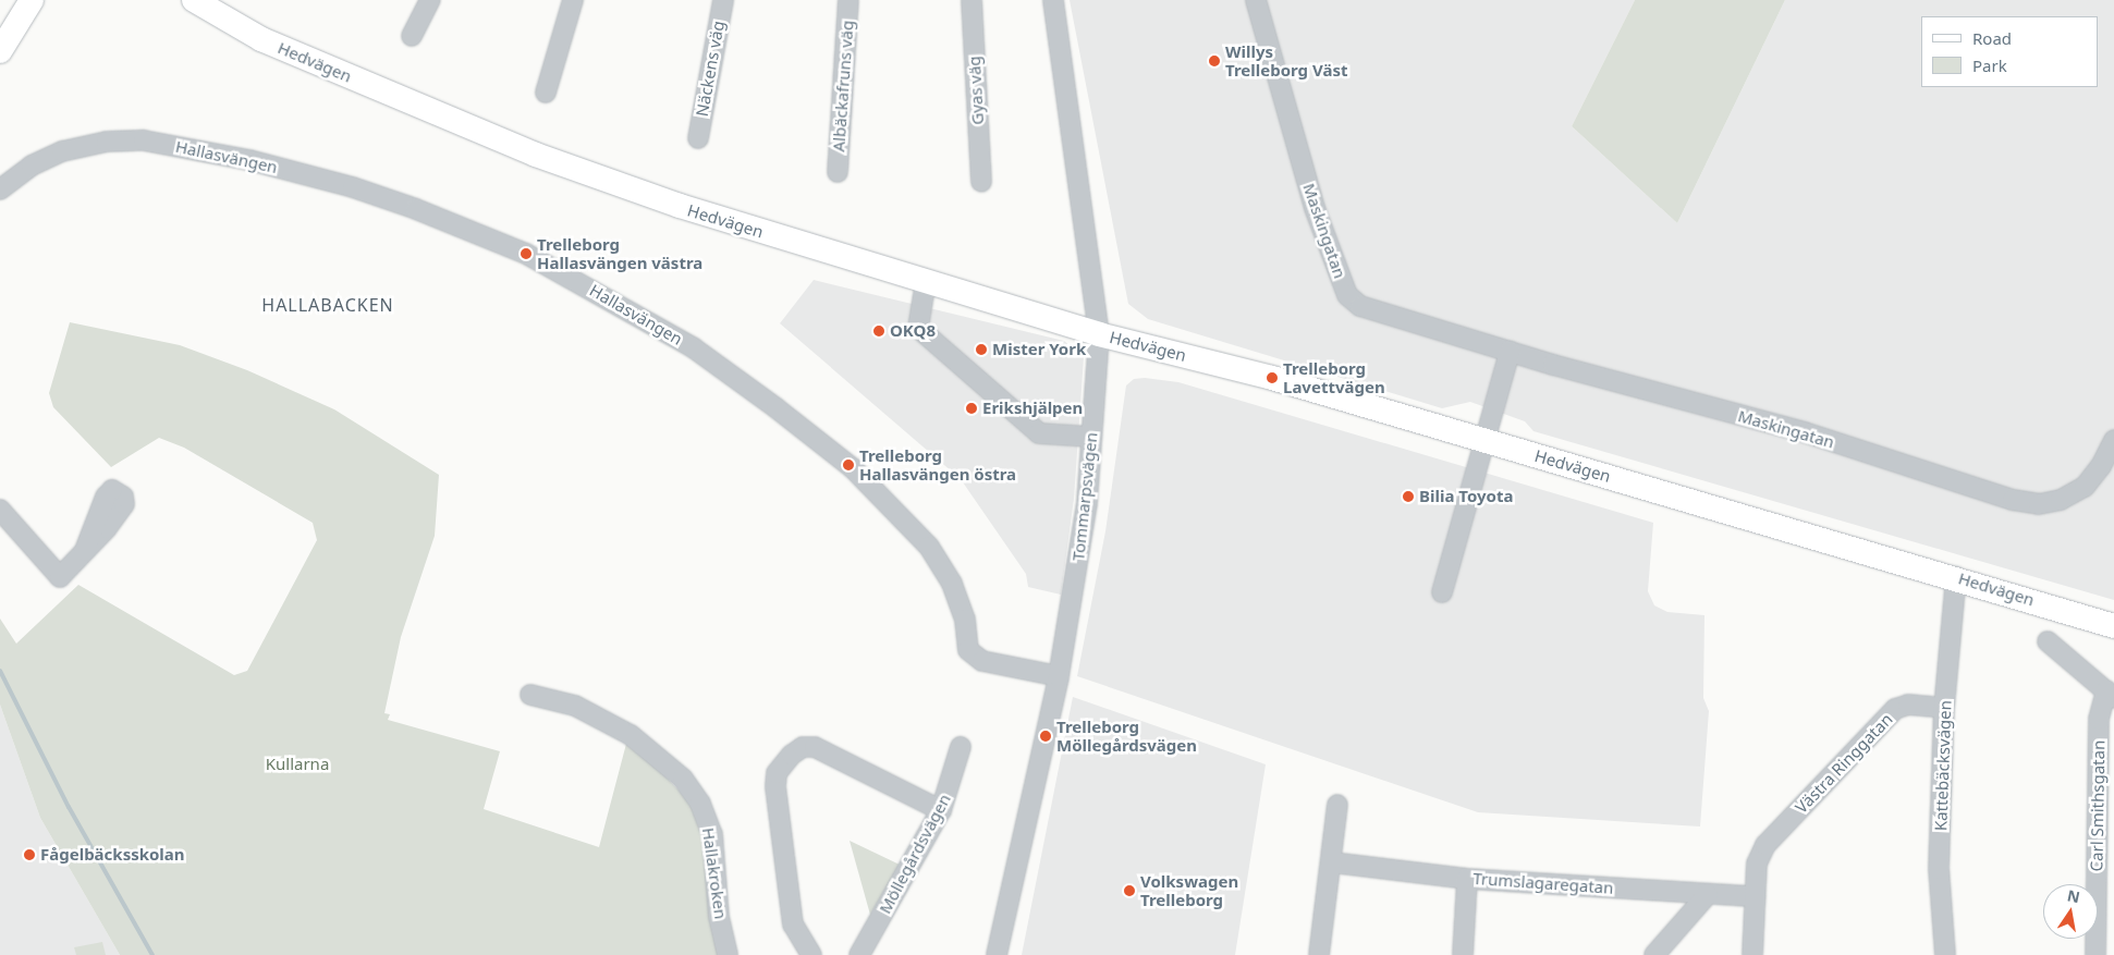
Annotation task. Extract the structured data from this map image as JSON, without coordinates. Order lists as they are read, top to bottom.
{
  "streets": {
    "main road": ["Hedvägen"],
    "street": [
      "Näckens väg",
      "Albäckafruns väg",
      "Gyas väg",
      "Hallasvängen",
      "Maskingatan",
      "Tommarpsvägen",
      "Västra Ringgatan",
      "Kattebäcksvägen",
      "Carl Smithsgatan",
      "Möllegårdsvägen",
      "Hallakroken",
      "Trumslagaregatan"
    ]
  },
  "crossings": [
    ["Hedvägen", "Tommarpsvägen"],
    ["Hedvägen", "Kattebäcksvägen"],
    ["Hallasvängen", "Tommarpsvägen"],
    ["Västra Ringgatan", "Kattebäcksvägen"],
    ["Västra Ringgatan", "Trumslagaregatan"]
  ],
  "districts": ["HALLABACKEN"],
  "parks": ["Kullarna"],
  "places": [
    "Willys Trelleborg Väst",
    "Trelleborg Hallasvängen västra",
    "OKQ8",
    "Mister York",
    "Trelleborg Lavettvägen",
    "Erikshjälpen",
    "Trelleborg Hallasvängen östra",
    "Bilia Toyota",
    "Trelleborg Möllegårdsvägen",
    "Fågelbäcksskolan",
    "Volkswagen Trelleborg"
  ],
  "legend": ["Road", "Park"],
  "north": "top"
}
